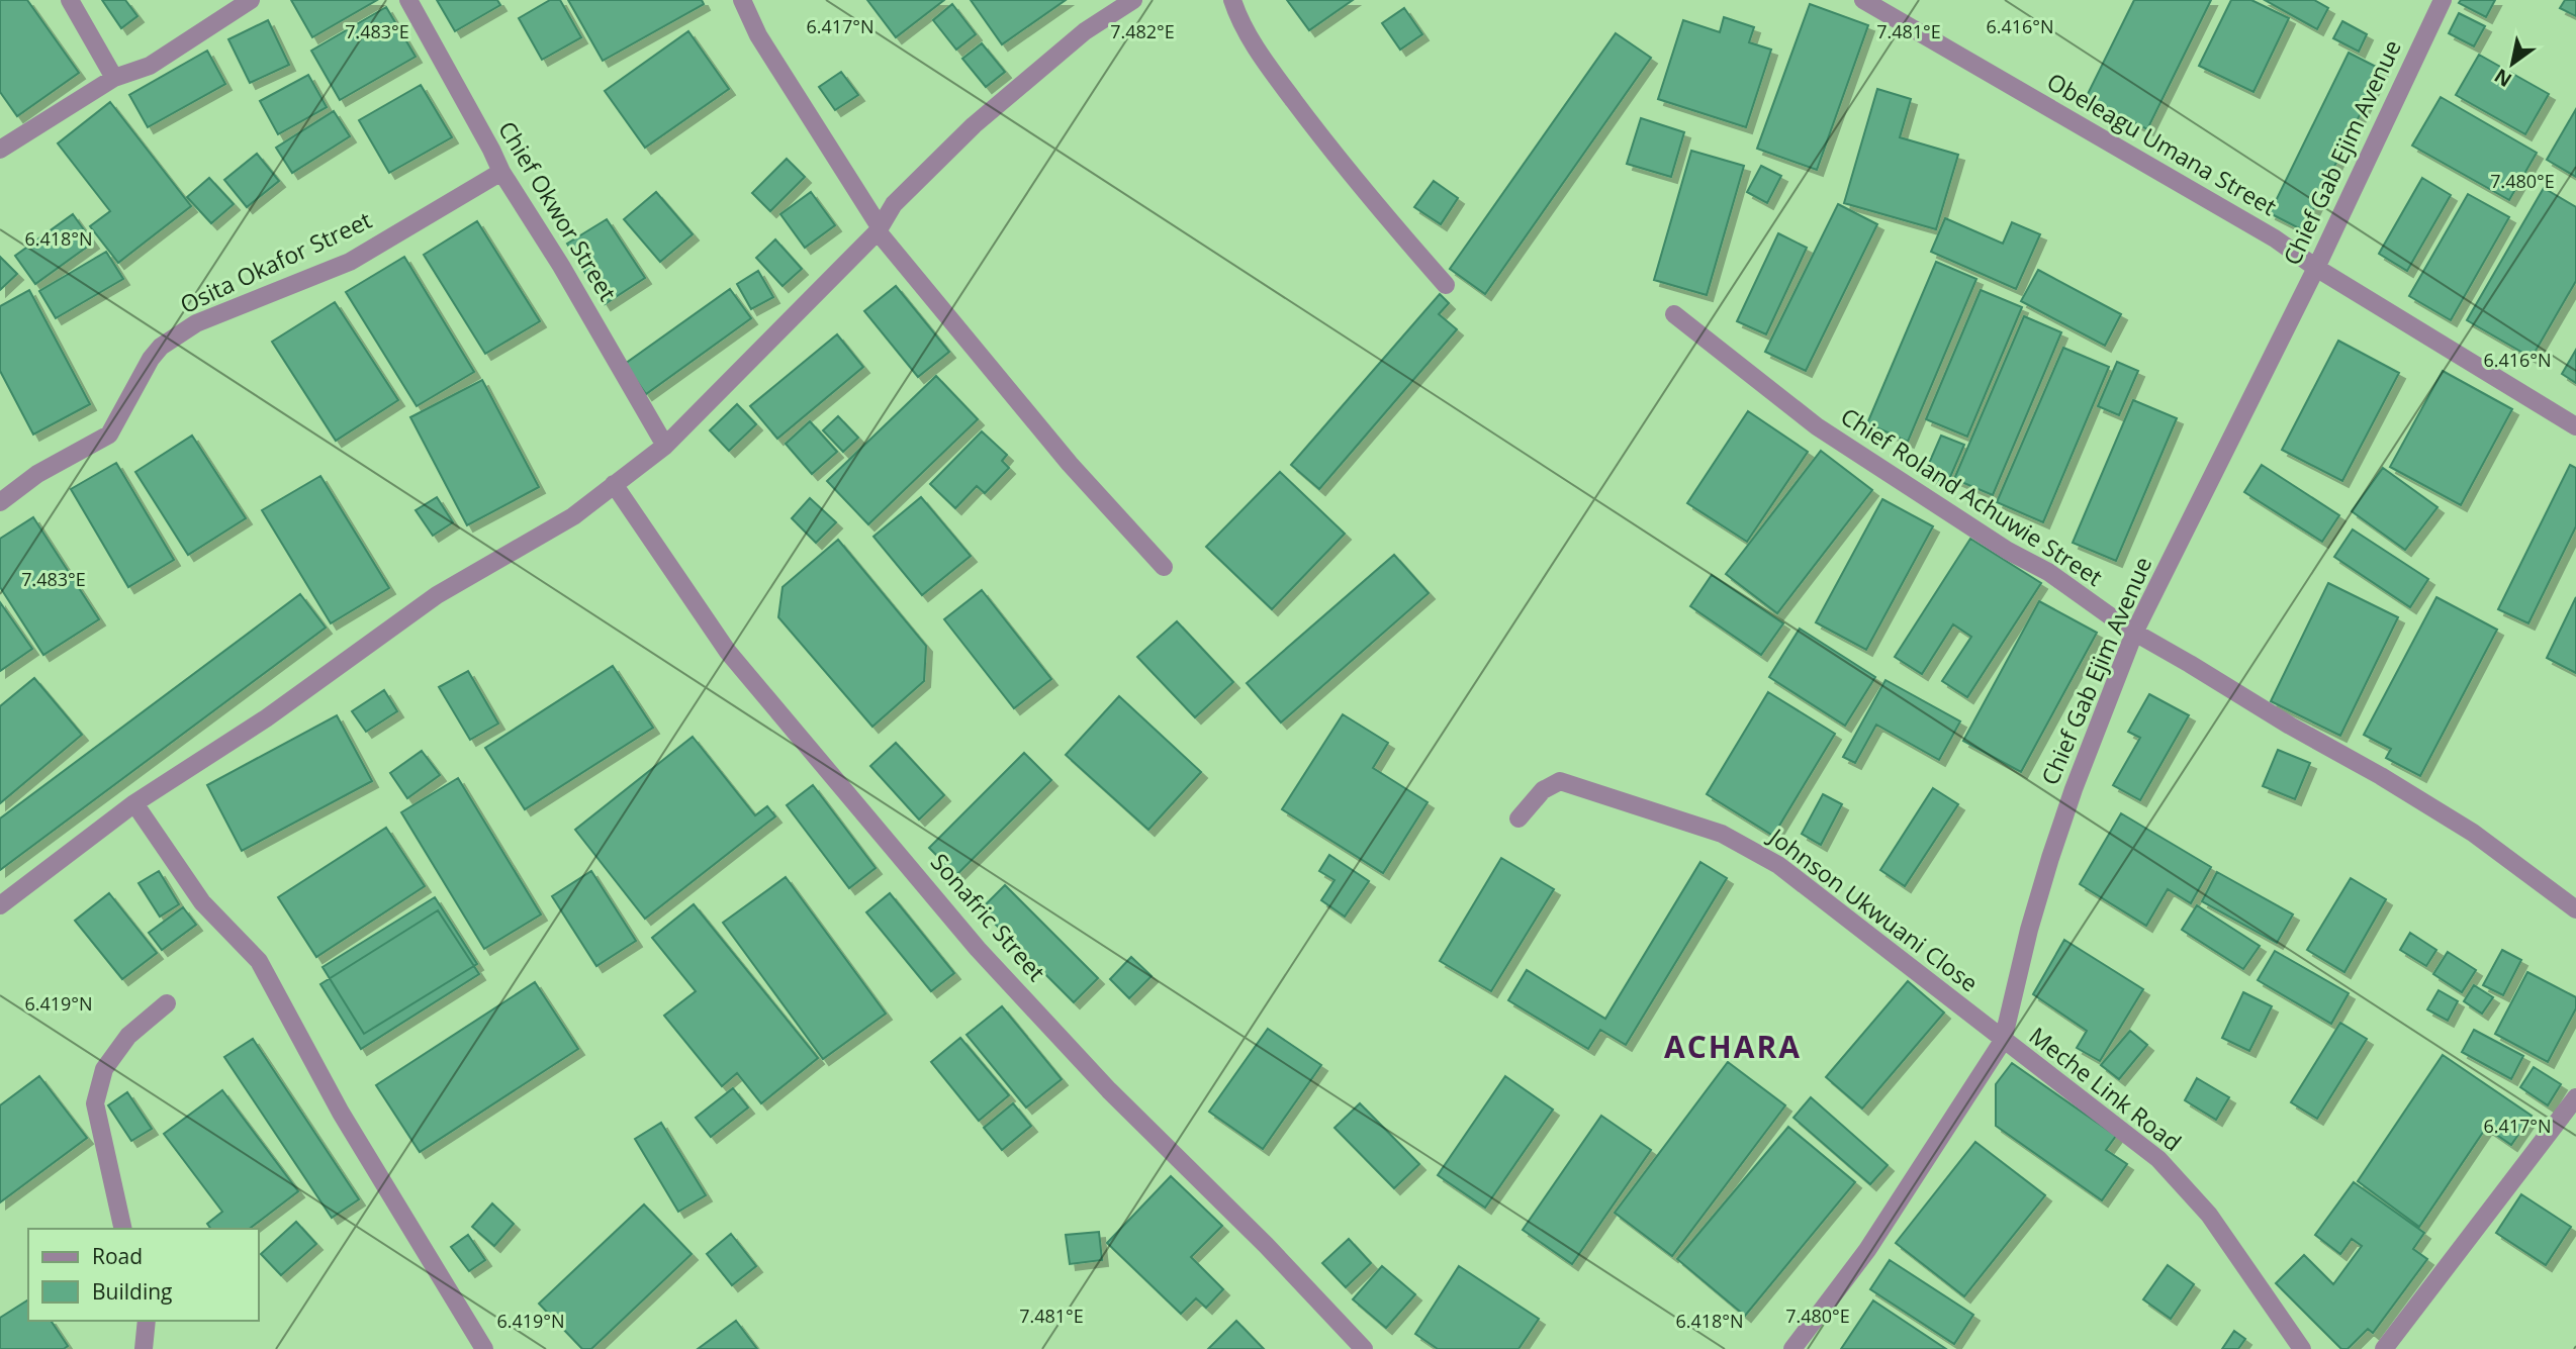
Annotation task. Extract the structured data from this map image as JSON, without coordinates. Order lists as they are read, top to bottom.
{
  "streets": {
    "street": [
      "Obeleagu Umana Street",
      "Chief Gab Ejim Avenue",
      "Chief Okwor Street",
      "Osita Okafor Street",
      "Chief Roland Achuwie Street",
      "Johnson Ukwuani Close",
      "Sonafric Street",
      "Meche Link Road"
    ]
  },
  "crossings": [
    ["Obeleagu Umana Street", "Chief Gab Ejim Avenue"],
    ["Chief Gab Ejim Avenue", "Chief Roland Achuwie Street"],
    ["Chief Gab Ejim Avenue", "Johnson Ukwuani Close"],
    ["Chief Gab Ejim Avenue", "Meche Link Road"],
    ["Chief Okwor Street", "Osita Okafor Street"],
    ["Johnson Ukwuani Close", "Meche Link Road"]
  ],
  "districts": ["ACHARA"],
  "legend": ["Road", "Building"],
  "north": "bottom left",
  "coordinates": [
    "6.417°N",
    "6.416°N",
    "7.483°E",
    "7.482°E",
    "7.481°E",
    "7.480°E",
    "6.418°N",
    "6.419°N"
  ]
}
